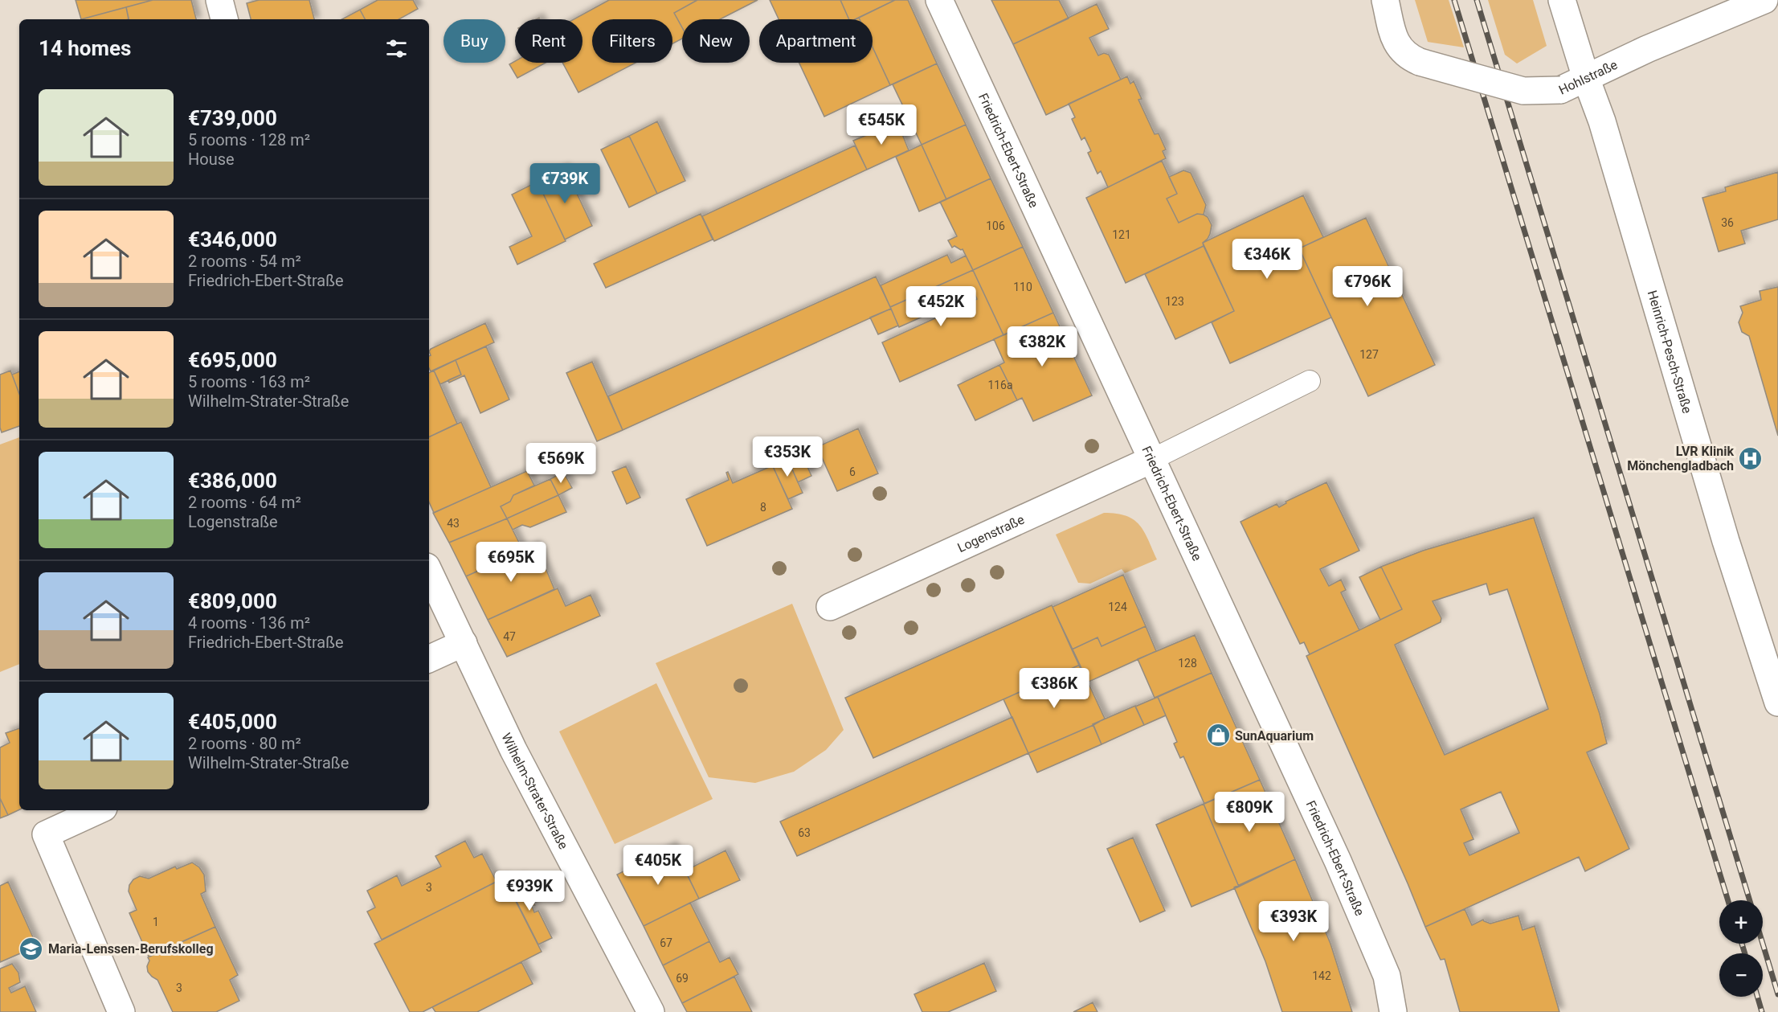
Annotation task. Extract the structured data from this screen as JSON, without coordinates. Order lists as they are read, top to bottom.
{
  "streets": {
    "street": [
      "Hohlstraße",
      "Friedrich-Ebert-Straße",
      "Heinrich-Pesch-Straße",
      "Logenstraße",
      "Wilhelm-Strater-Straße"
    ]
  },
  "crossings": [
    ["Hohlstraße", "Heinrich-Pesch-Straße"],
    ["Friedrich-Ebert-Straße", "Logenstraße"]
  ],
  "places": {
    "hospital": ["LVR Klinik Mönchengladbach"],
    "shop": ["SunAquarium"],
    "school or university": ["Maria-Lenssen-Berufskolleg"]
  },
  "house_numbers": [
    "36",
    "106",
    "121",
    "110",
    "123",
    "127",
    "116a",
    "6",
    "8",
    "43",
    "124",
    "47",
    "128",
    "63",
    "3",
    "1",
    "67",
    "142",
    "69",
    "3"
  ],
  "page": {
    "chip": [
      "Buy",
      "Rent",
      "Filters",
      "New",
      "Apartment"
    ],
    "heading": "14 homes",
    "list": [
      {
        "name": "€739,000",
        "note": "5 rooms · 128 m² · House"
      },
      {
        "name": "€346,000",
        "note": "2 rooms · 54 m² · Friedrich-Ebert-Straße"
      },
      {
        "name": "€695,000",
        "note": "5 rooms · 163 m² · Wilhelm-Strater-Straße"
      },
      {
        "name": "€386,000",
        "note": "2 rooms · 64 m² · Logenstraße"
      },
      {
        "name": "€809,000",
        "note": "4 rooms · 136 m² · Friedrich-Ebert-Straße"
      },
      {
        "name": "€405,000",
        "note": "2 rooms · 80 m² · Wilhelm-Strater-Straße"
      }
    ],
    "price": [
      "€545K",
      "€739K",
      "€346K",
      "€796K",
      "€452K",
      "€382K",
      "€353K",
      "€569K",
      "€695K",
      "€386K",
      "€809K",
      "€405K",
      "€939K",
      "€393K"
    ],
    "map_buttons": ["+", "−"]
  }
}
